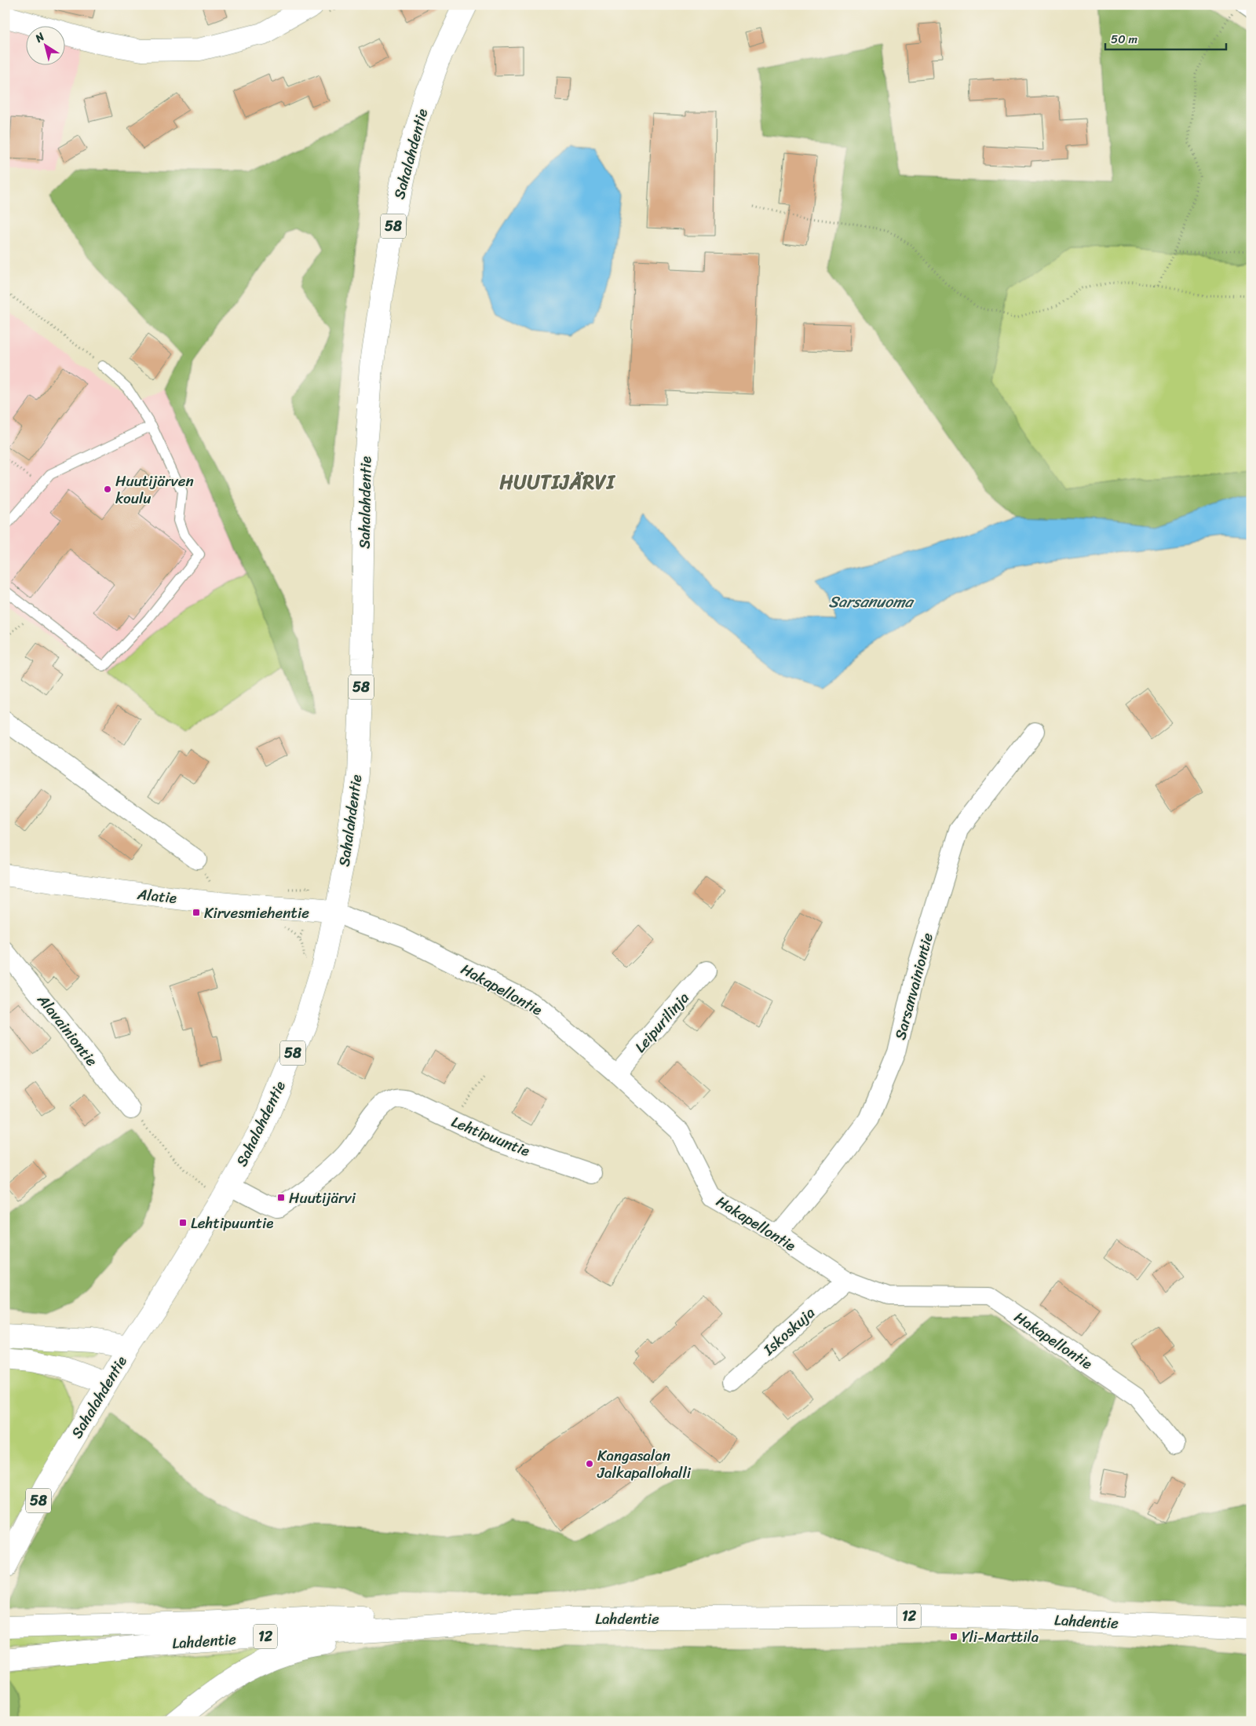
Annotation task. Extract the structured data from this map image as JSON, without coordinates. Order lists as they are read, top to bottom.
{
  "streets": {
    "main road": [
      "Sahalahdentie",
      "58",
      "Alatie",
      "12",
      "Lahdentie"
    ],
    "street": [
      "Sarsanvainiontie",
      "Hakapellontie",
      "Leipurilinja",
      "Alavainiontie",
      "Lehtipuuntie",
      "Iskoskuja"
    ]
  },
  "crossings": [
    ["Sahalahdentie", "Alatie"],
    ["Sahalahdentie", "Hakapellontie"],
    ["Sahalahdentie", "Lehtipuuntie"],
    ["Alatie", "Hakapellontie"],
    ["Sarsanvainiontie", "Hakapellontie"],
    ["Hakapellontie", "Leipurilinja"],
    ["Hakapellontie", "Iskoskuja"]
  ],
  "districts": ["HUUTIJÄRVI"],
  "water": ["Sarsanuoma"],
  "places": {
    "other": ["Huutijärven koulu", "Kangasalan Jalkapallohalli"],
    "transit": [
      "Kirvesmiehentie",
      "Huutijärvi",
      "Lehtipuuntie",
      "Yli-Marttila"
    ]
  },
  "scale_bar": "50 m",
  "north": "top left"
}
